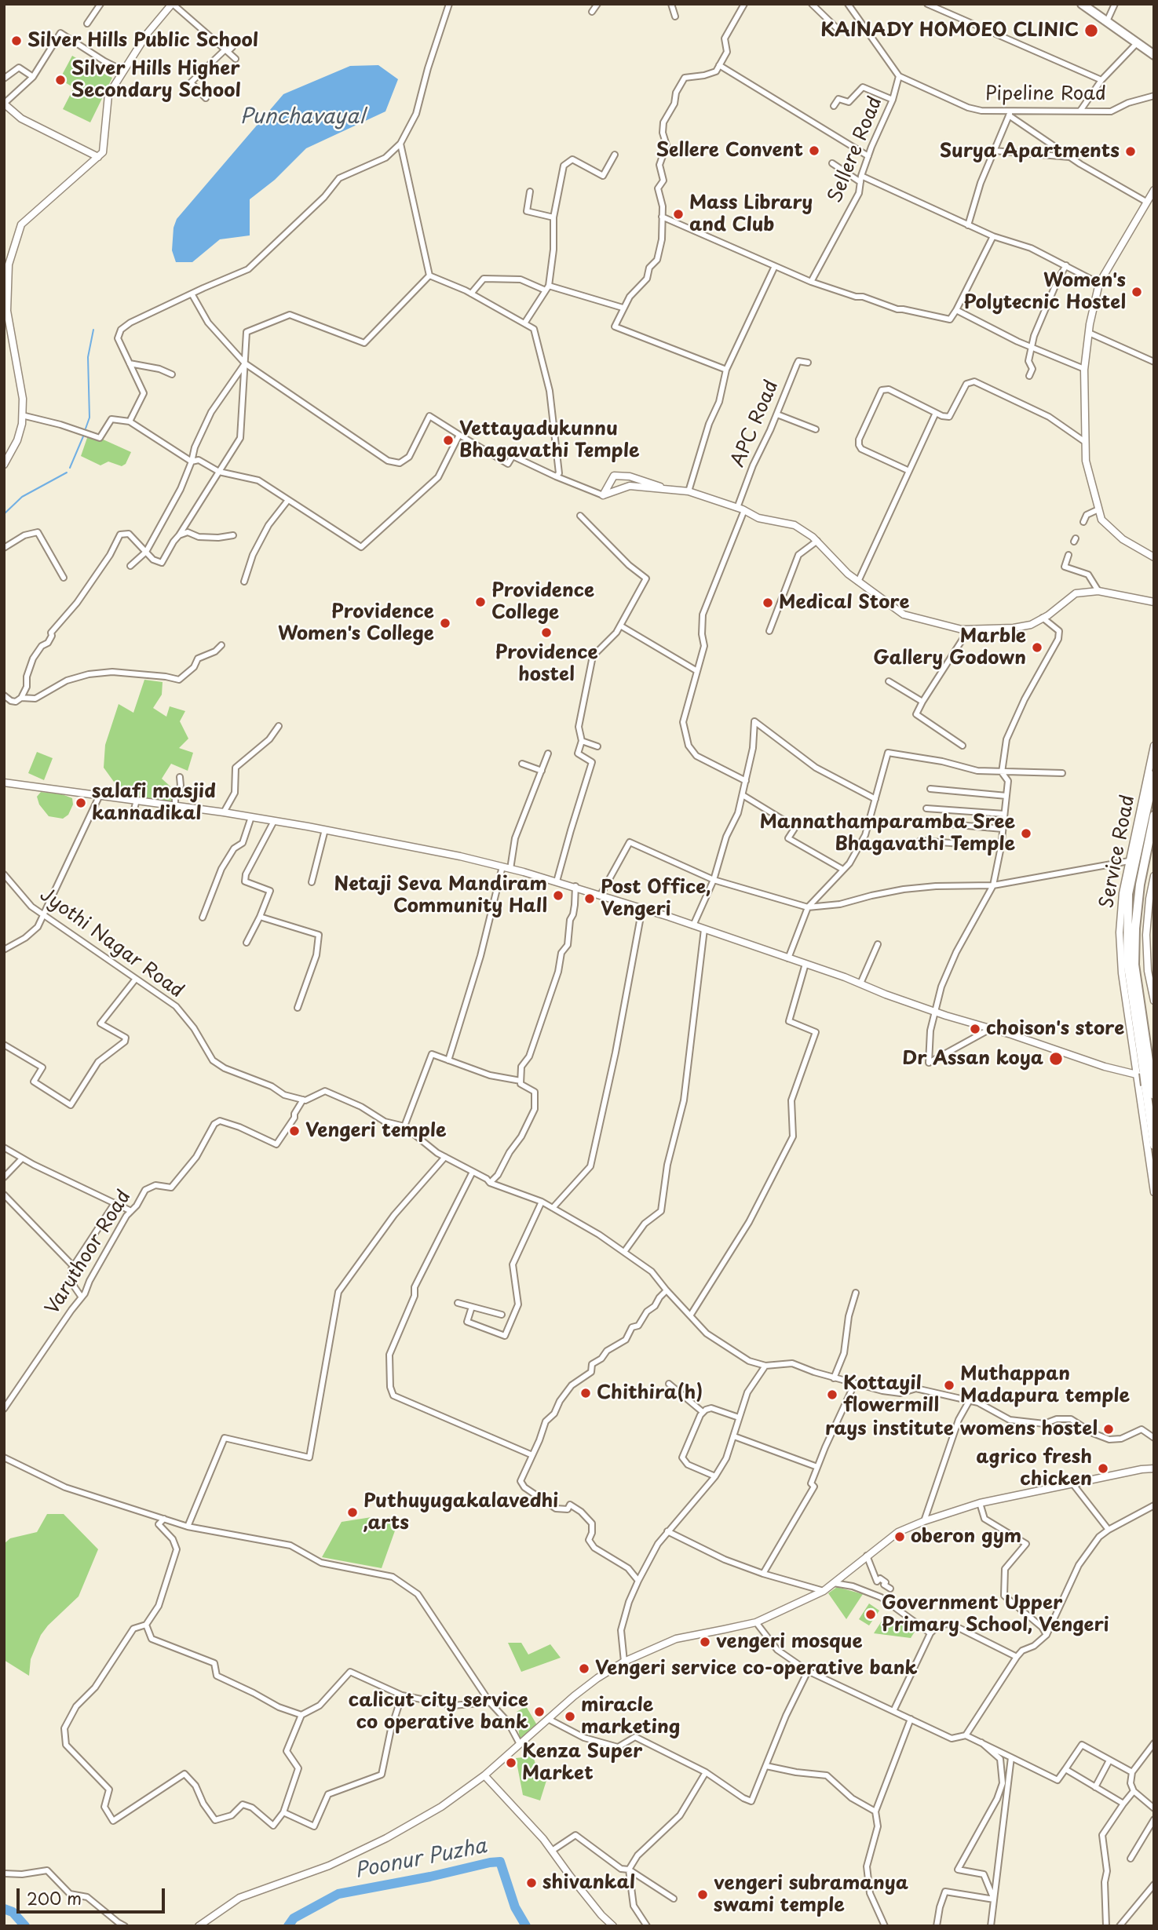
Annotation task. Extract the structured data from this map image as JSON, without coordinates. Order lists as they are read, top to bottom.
{
  "streets": {
    "main road": ["Service Road"],
    "street": [
      "Pipeline Road",
      "Sellere Road",
      "APC Road",
      "Jyothi Nagar Road",
      "Varuthoor Road"
    ]
  },
  "crossings": [
    ["Pipeline Road", "Sellere Road"],
    ["Jyothi Nagar Road", "Varuthoor Road"]
  ],
  "water": ["Punchavayal", "Poonur Puzha"],
  "places": [
    "KAINADY HOMOEO CLINIC",
    "Silver Hills Public School",
    "Silver Hills Higher Secondary School",
    "Sellere Convent",
    "Surya Apartments",
    "Mass Library and Club",
    "Women's Polytecnic Hostel",
    "Vettayadukunnu Bhagavathi Temple",
    "Providence College",
    "Medical Store",
    "Providence Women's College",
    "Providence hostel",
    "Marble Gallery Godown",
    "salafi masjid kannadikal",
    "Mannathamparamba Sree Bhagavathi Temple",
    "Netaji Seva Mandiram Community Hall",
    "Post Office, Vengeri",
    "choison's store",
    "Dr Assan koya",
    "Vengeri temple",
    "Muthappan Madapura temple",
    "Chithira(h)",
    "Kottayil flowermill",
    "rays institute womens hostel",
    "agrico fresh chicken",
    "Puthuyugakalavedhi ,arts",
    "oberon gym",
    "Government Upper Primary School, Vengeri",
    "vengeri mosque",
    "Vengeri service co-operative bank",
    "calicut city service co operative bank",
    "miracle marketing",
    "Kenza Super Market",
    "shivankal",
    "vengeri subramanya swami temple"
  ],
  "scale_bar": "200 m"
}
